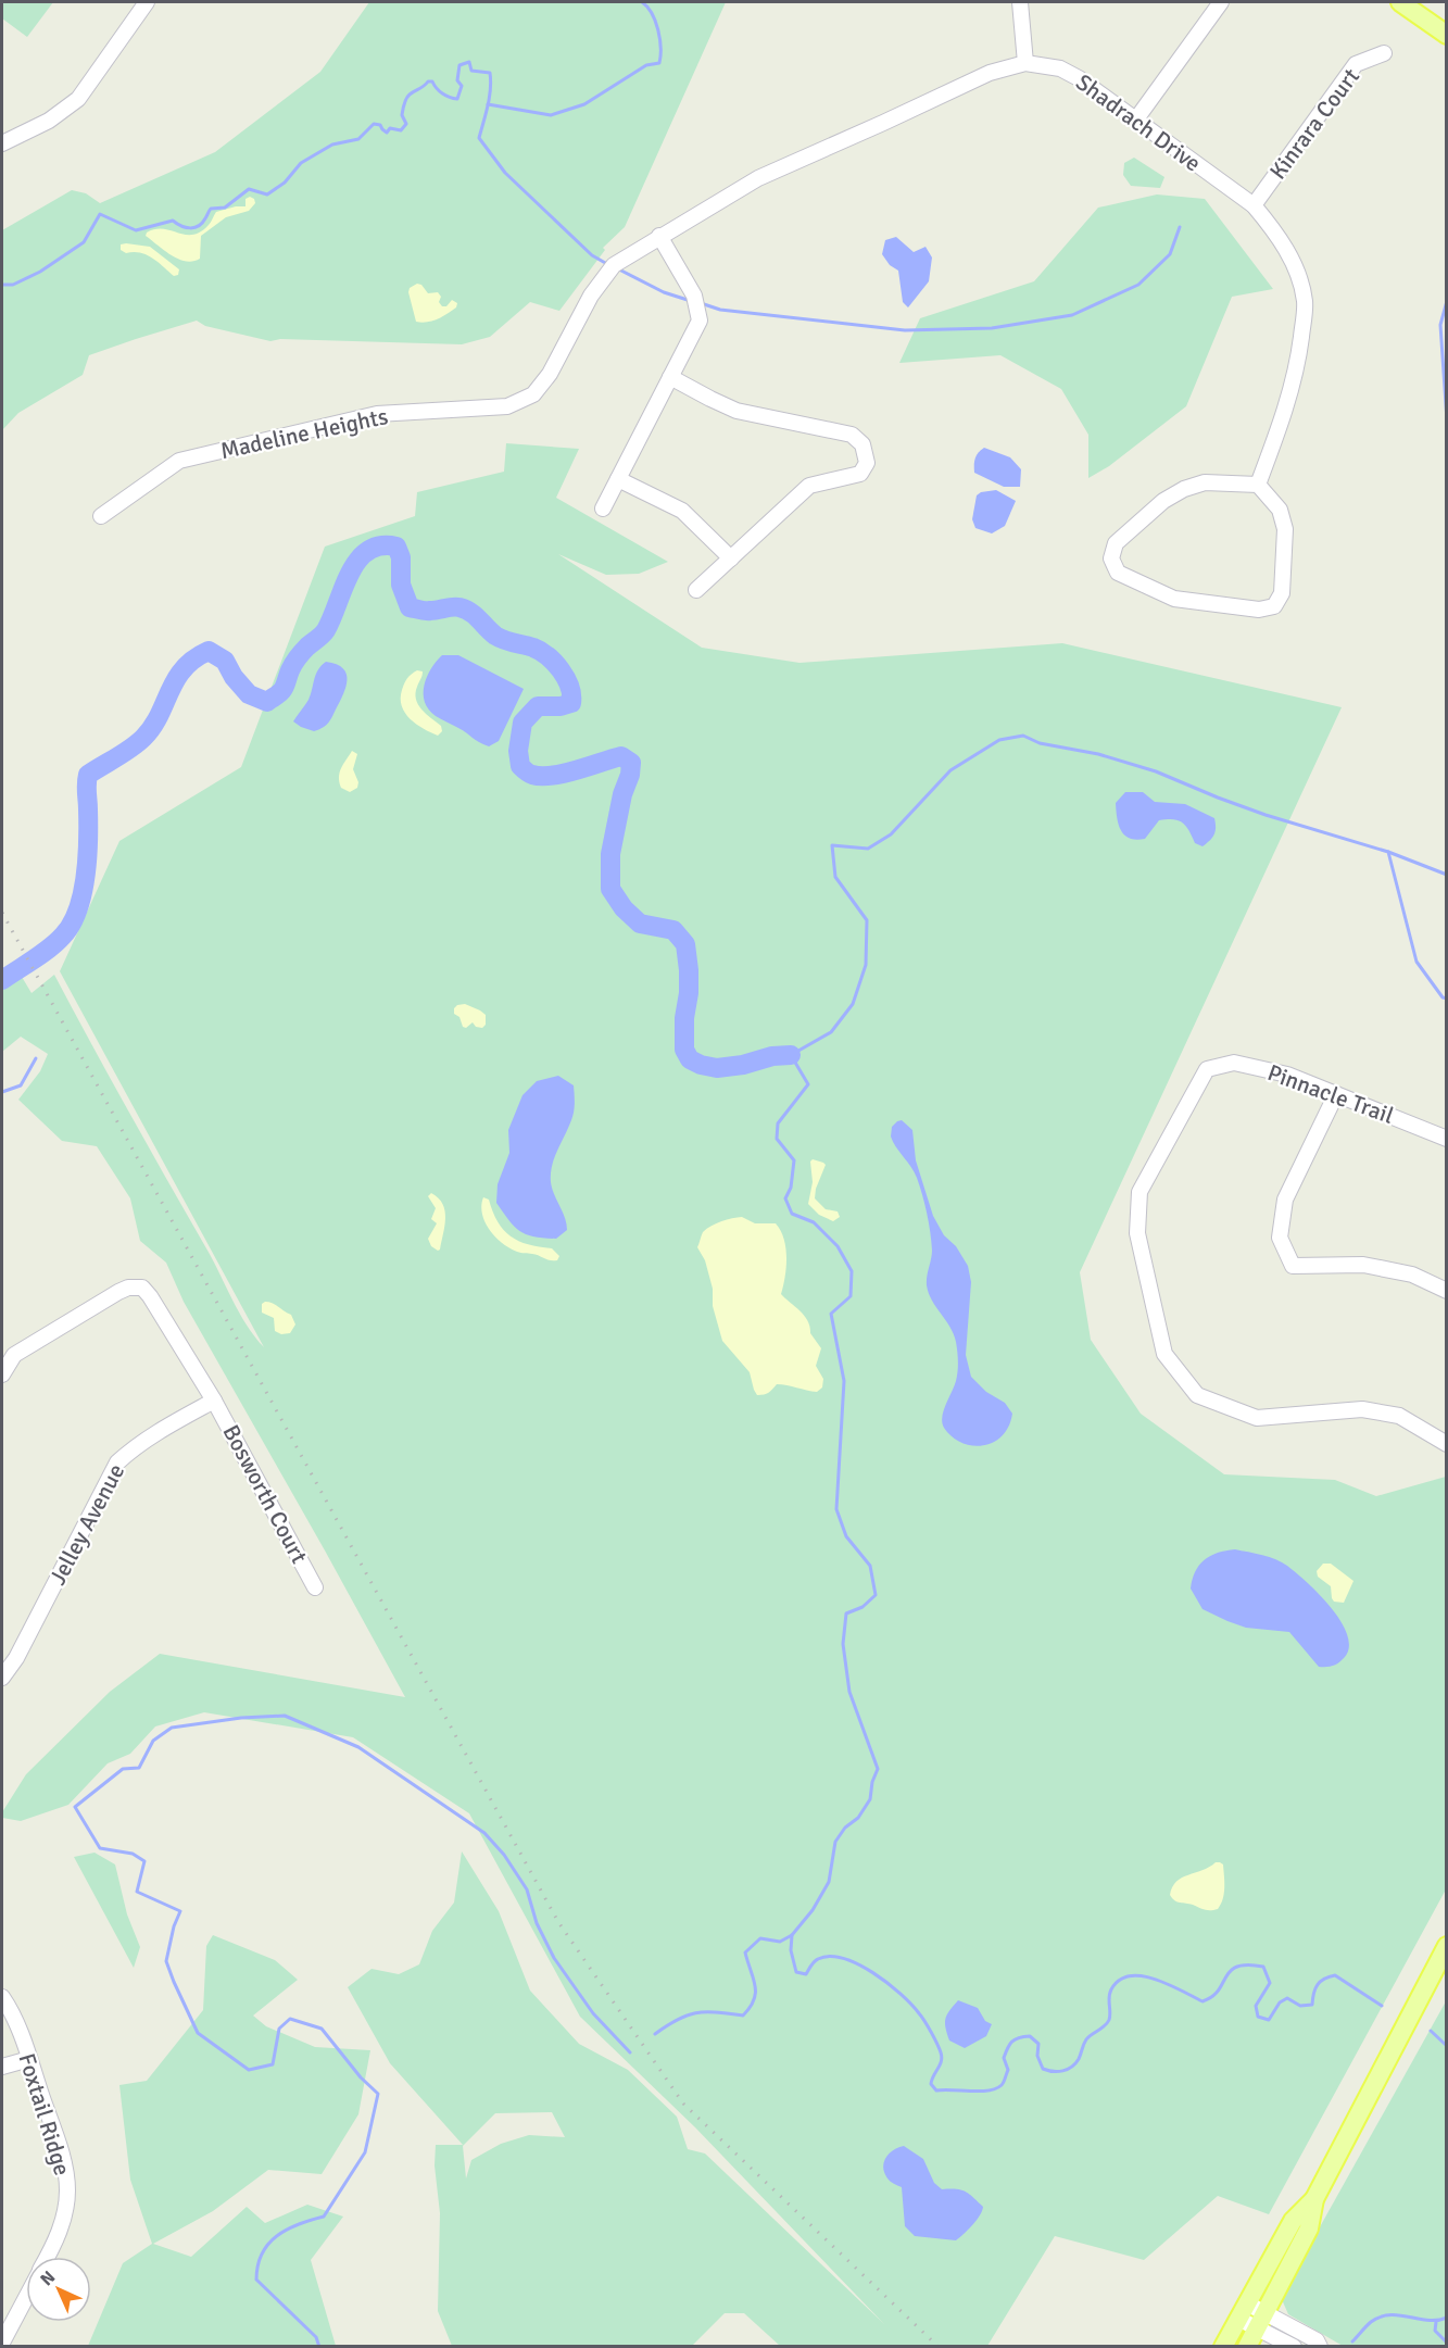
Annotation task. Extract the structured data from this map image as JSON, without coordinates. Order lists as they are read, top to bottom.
{
  "streets": {
    "street": [
      "Shadrach Drive",
      "Kinrara Court",
      "Madeline Heights",
      "Pinnacle Trail",
      "Bosworth Court",
      "Jelley Avenue",
      "Foxtail Ridge"
    ]
  },
  "crossings": [
    ["Shadrach Drive", "Kinrara Court"],
    ["Shadrach Drive", "Madeline Heights"],
    ["Bosworth Court", "Jelley Avenue"]
  ],
  "north": "top left"
}
